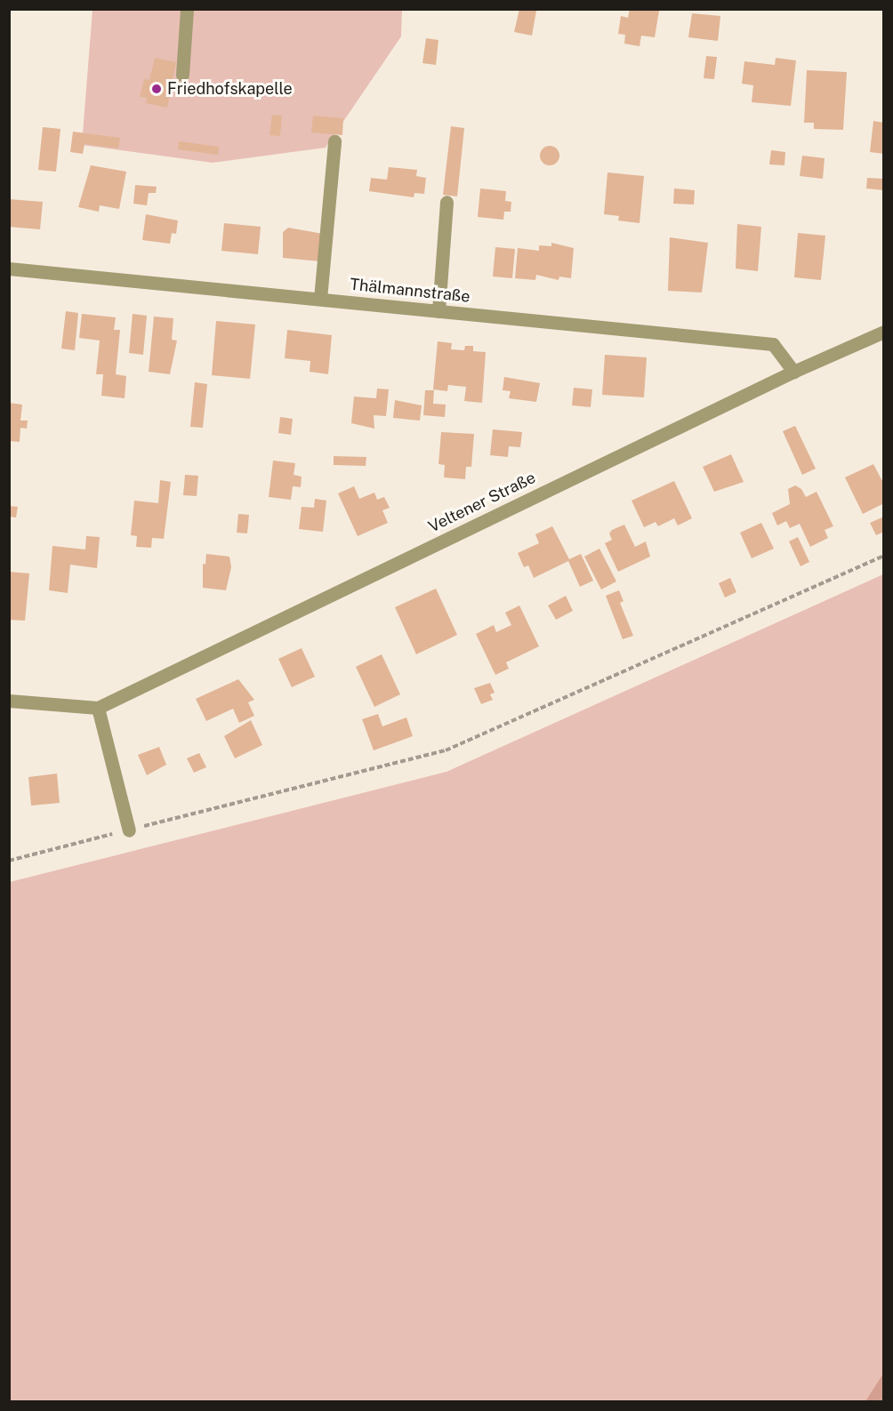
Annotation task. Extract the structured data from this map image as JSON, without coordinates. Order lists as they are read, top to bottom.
{
  "streets": {
    "street": ["Thälmannstraße", "Veltener Straße"]
  },
  "crossings": [
    ["Thälmannstraße", "Veltener Straße"]
  ],
  "places": ["Friedhofskapelle"]
}
